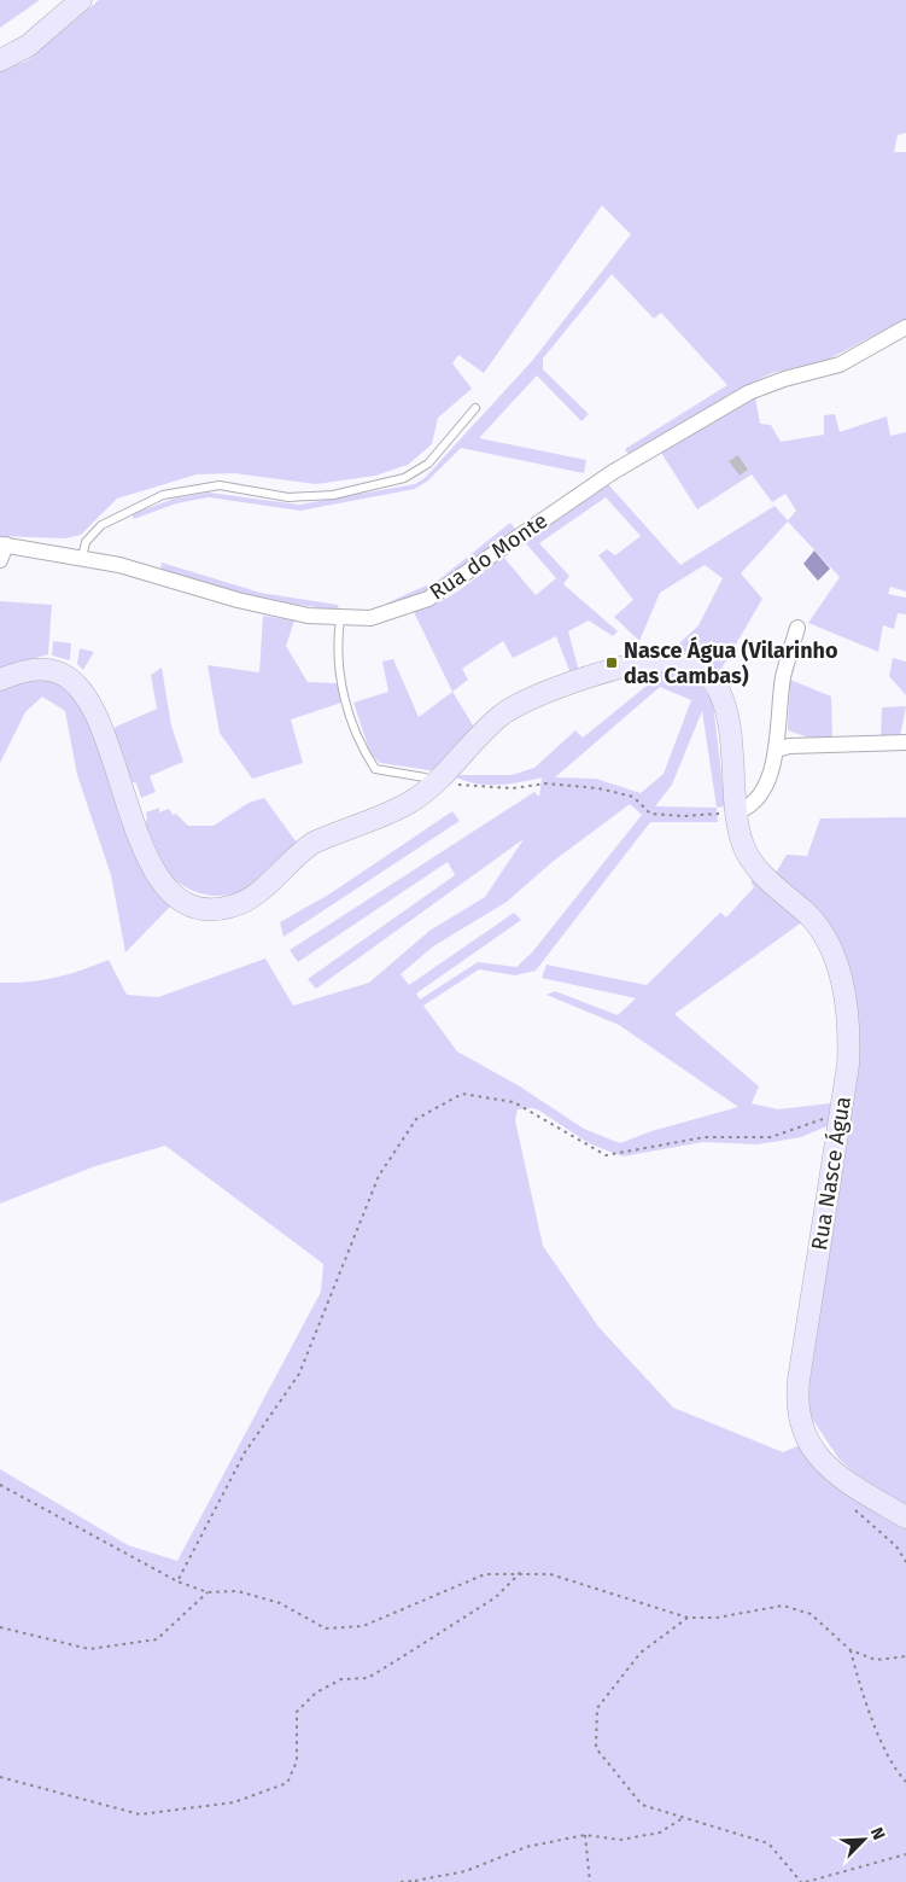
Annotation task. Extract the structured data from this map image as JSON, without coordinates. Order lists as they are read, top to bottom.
{
  "streets": {
    "main road": ["Rua Nasce Água"],
    "street": ["Rua do Monte"]
  },
  "places": {
    "transit": ["Nasce Água (Vilarinho das Cambas)"]
  },
  "north": "top right"
}
